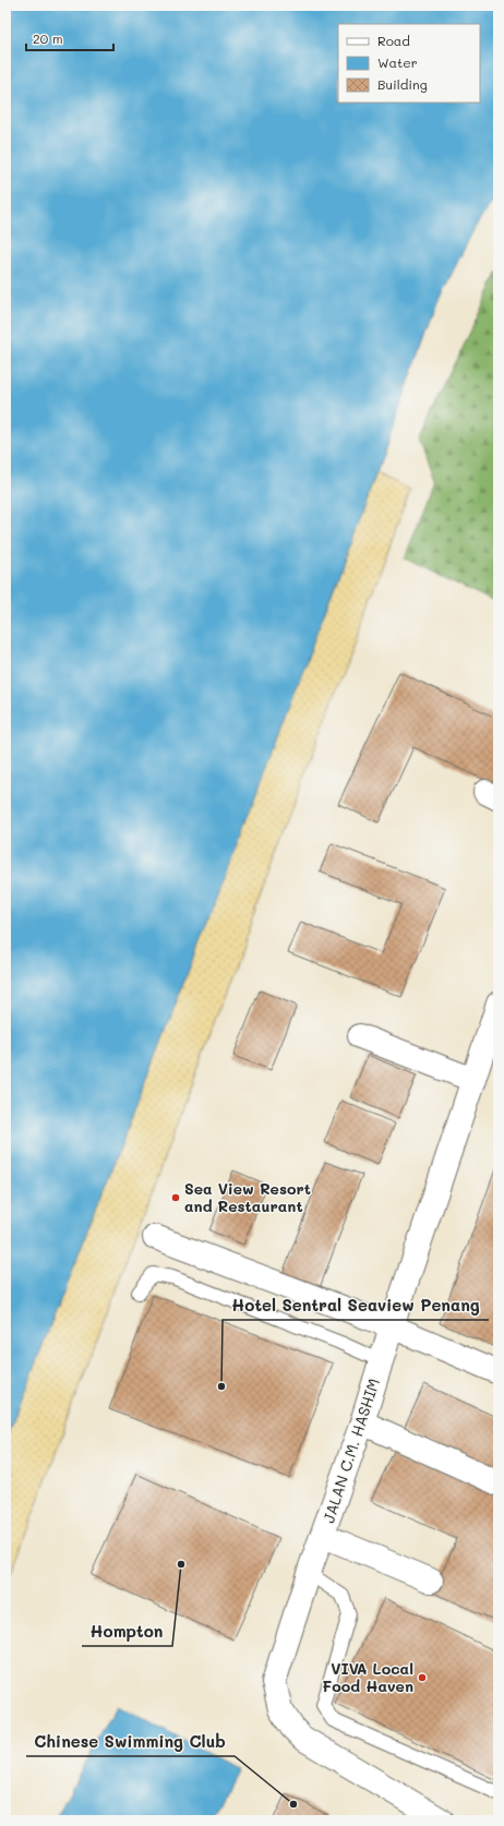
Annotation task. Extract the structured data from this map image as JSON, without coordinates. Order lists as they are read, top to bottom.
{
  "streets": {
    "street": ["JALAN C.M. HASHIM"]
  },
  "places": [
    "Sea View Resort and Restaurant",
    "Hotel Sentral Seaview Penang",
    "Hompton",
    "VIVA Local Food Haven",
    "Chinese Swimming Club"
  ],
  "legend": ["Road", "Water", "Building"],
  "scale_bar": "20 m"
}
